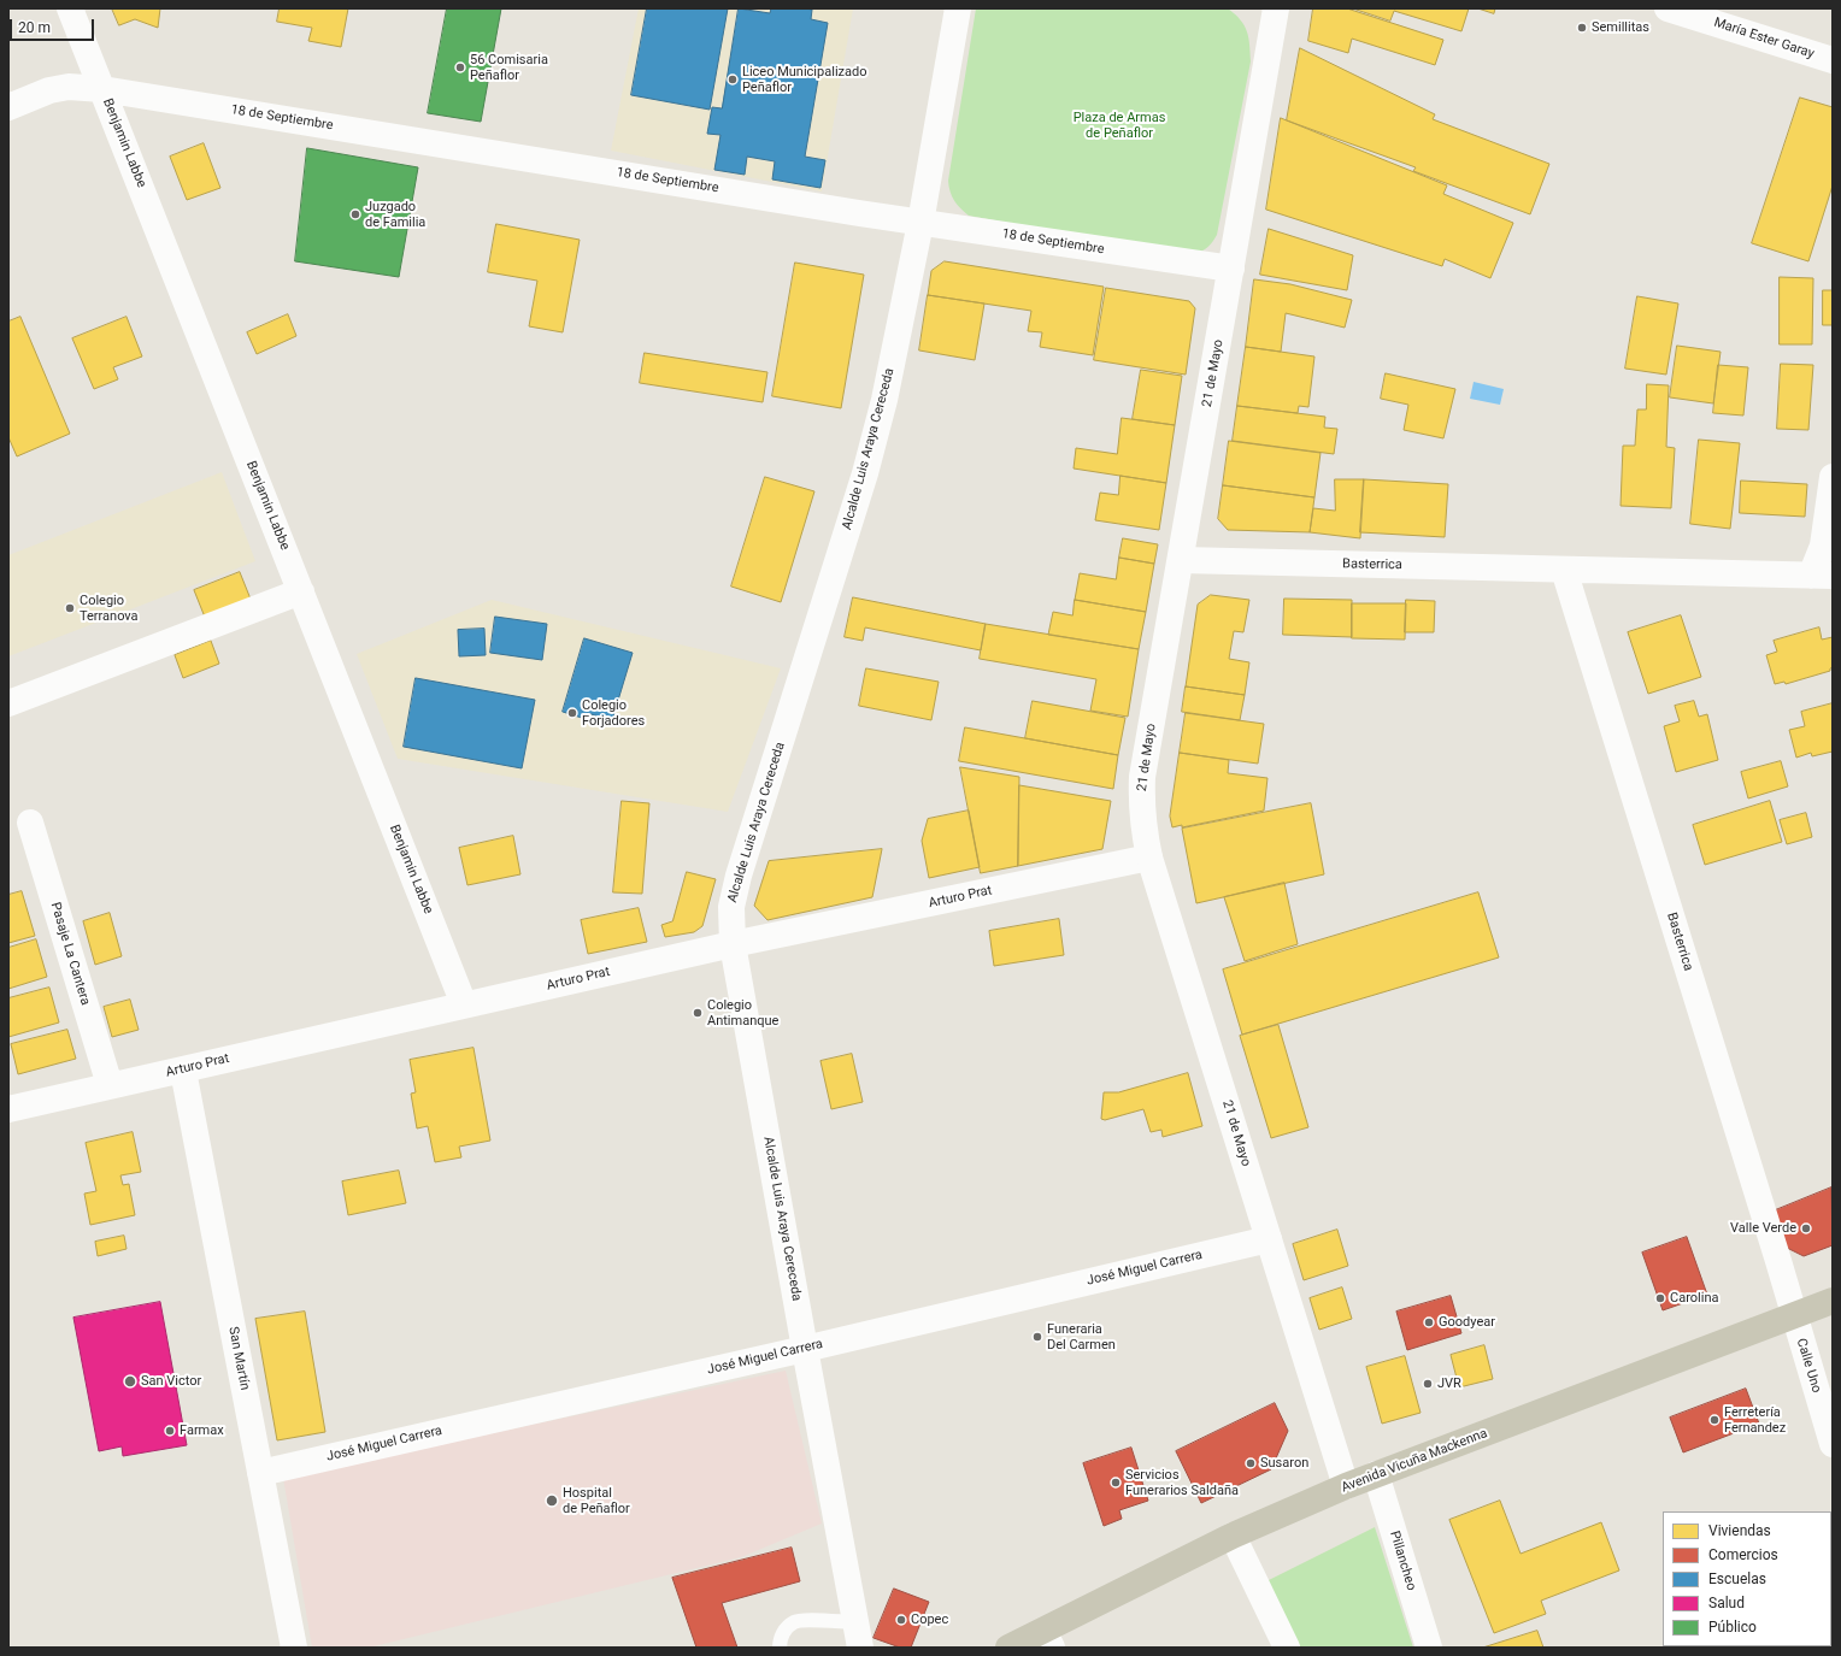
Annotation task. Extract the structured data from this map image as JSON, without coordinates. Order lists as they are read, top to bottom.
{
  "streets": {
    "main road": ["Avenida Vicuña Mackenna"],
    "street": [
      "María Ester Garay",
      "18 de Septiembre",
      "Benjamin Labbe",
      "21 de Mayo",
      "Alcalde Luis Araya Cereceda",
      "Basterrica",
      "Arturo Prat",
      "Pasaje La Cantera",
      "José Miguel Carrera",
      "San Martín",
      "Calle Uno",
      "Pillancheo"
    ]
  },
  "crossings": [
    ["18 de Septiembre", "Benjamin Labbe"],
    ["18 de Septiembre", "21 de Mayo"],
    ["18 de Septiembre", "Alcalde Luis Araya Cereceda"],
    ["Benjamin Labbe", "Arturo Prat"],
    ["21 de Mayo", "Basterrica"],
    ["21 de Mayo", "Arturo Prat"],
    ["21 de Mayo", "José Miguel Carrera"],
    ["21 de Mayo", "Avenida Vicuña Mackenna"],
    ["Alcalde Luis Araya Cereceda", "Arturo Prat"],
    ["Alcalde Luis Araya Cereceda", "José Miguel Carrera"],
    ["Basterrica", "Calle Uno"],
    ["Basterrica", "Avenida Vicuña Mackenna"],
    ["Arturo Prat", "Pasaje La Cantera"],
    ["Arturo Prat", "San Martín"],
    ["José Miguel Carrera", "San Martín"],
    ["Calle Uno", "Avenida Vicuña Mackenna"],
    ["Avenida Vicuña Mackenna", "Pillancheo"]
  ],
  "parks": ["Plaza de Armas de Peñaflor"],
  "places": [
    "Semillitas",
    "56 Comisaria Peñaflor",
    "Liceo Municipalizado Peñaflor",
    "Juzgado de Familia",
    "Colegio Terranova",
    "Colegio Forjadores",
    "Colegio Antimanque",
    "Valle Verde",
    "Carolina",
    "Goodyear",
    "Funeraria Del Carmen",
    "San Victor",
    "JVR",
    "Ferretería Fernandez",
    "Farmax",
    "Susaron",
    "Servicios Funerarios Saldaña",
    "Hospital de Peñaflor",
    "Copec"
  ],
  "legend": [
    "Viviendas",
    "Comercios",
    "Escuelas",
    "Salud",
    "Público"
  ],
  "scale_bar": "20 m"
}
